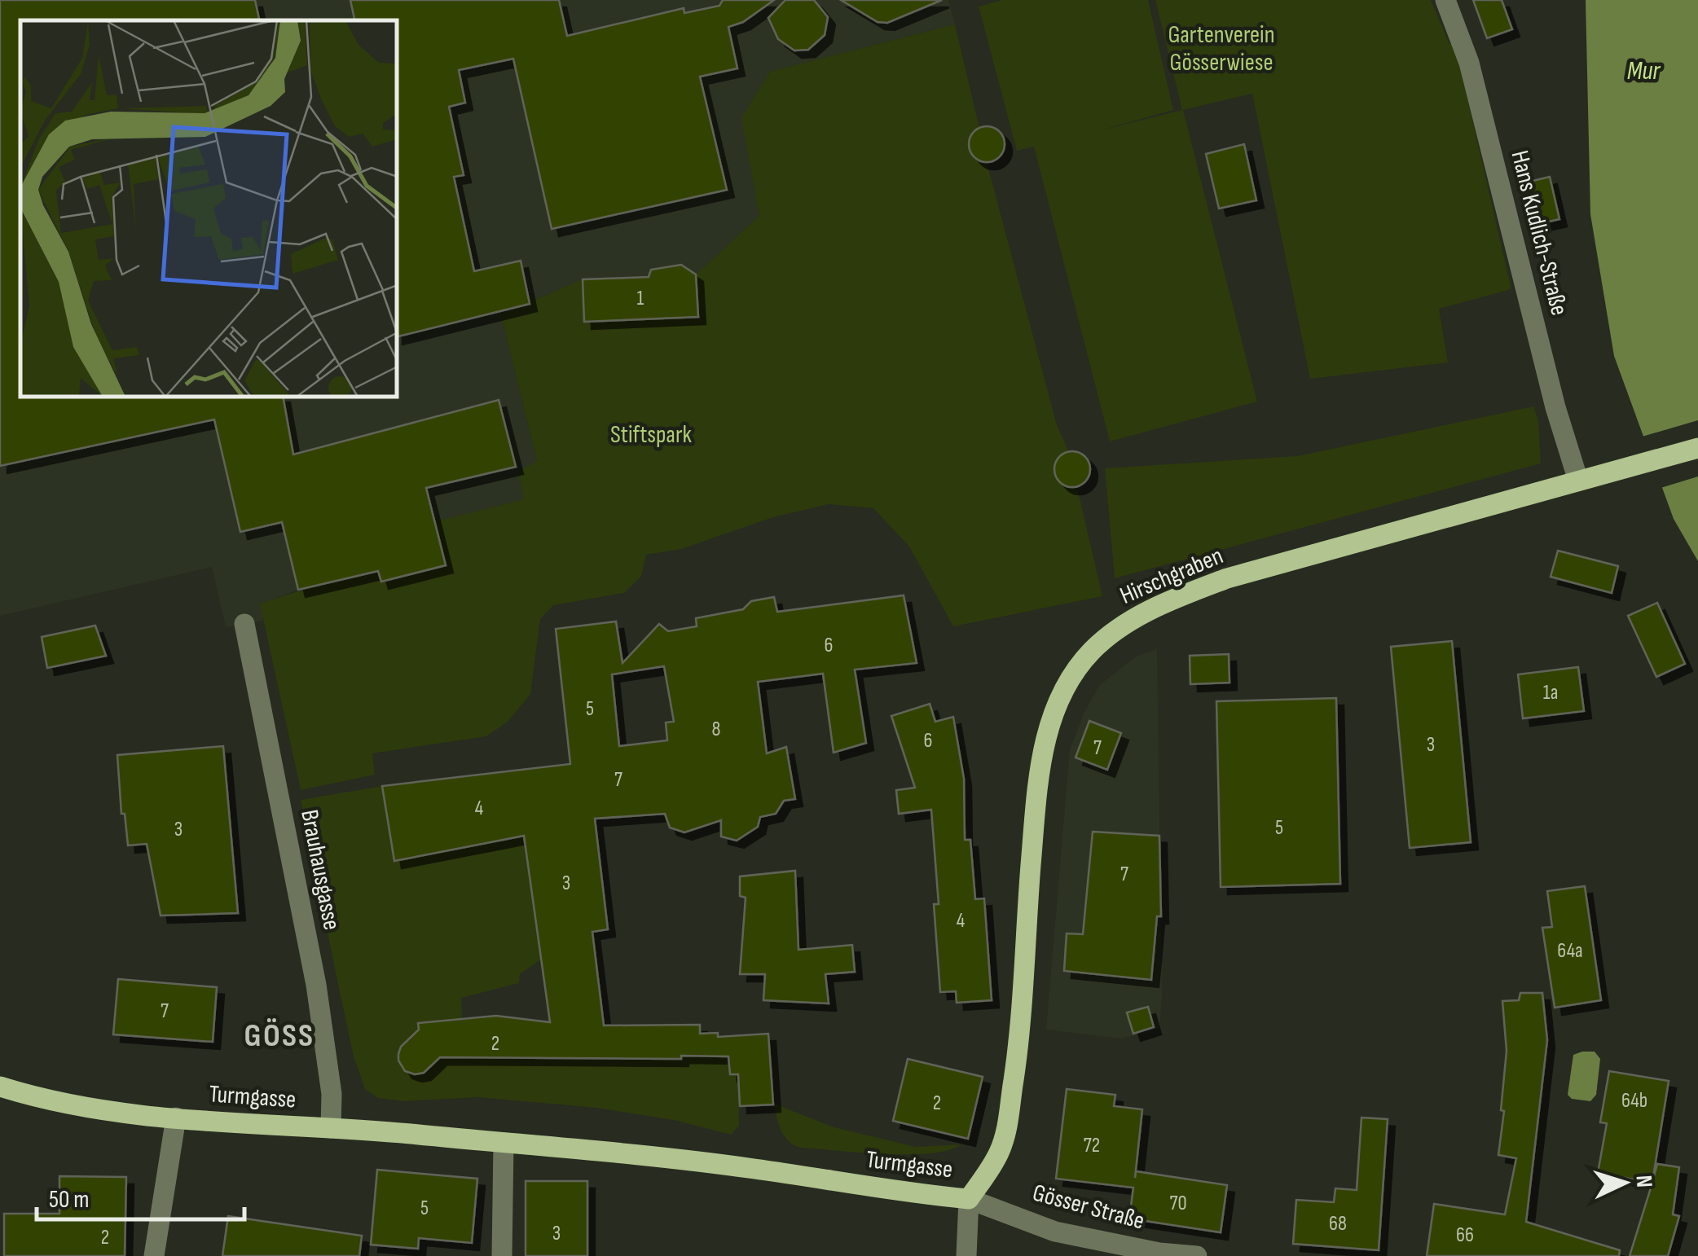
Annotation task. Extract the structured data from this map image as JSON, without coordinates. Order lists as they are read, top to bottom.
{
  "streets": {
    "main road": ["Hirschgraben", "Turmgasse"],
    "street": ["Hans Kudlich-Straße", "Brauhausgasse", "Gösser Straße"]
  },
  "crossings": [
    ["Hans Kudlich-Straße", "Hirschgraben"],
    ["Hirschgraben", "Turmgasse"],
    ["Hirschgraben", "Gösser Straße"],
    ["Brauhausgasse", "Turmgasse"],
    ["Turmgasse", "Gösser Straße"]
  ],
  "districts": ["GÖSS"],
  "water": ["Mur"],
  "parks": ["Gartenverein Gösserwiese", "Stiftspark"],
  "house_numbers": [
    "1",
    "6",
    "1a",
    "5",
    "8",
    "6",
    "3",
    "7",
    "7",
    "4",
    "5",
    "3",
    "7",
    "3",
    "4",
    "64a",
    "7",
    "2",
    "64b",
    "2",
    "72",
    "70",
    "5",
    "68",
    "3",
    "66",
    "2"
  ],
  "scale_bar": "50 m",
  "north": "right"
}
